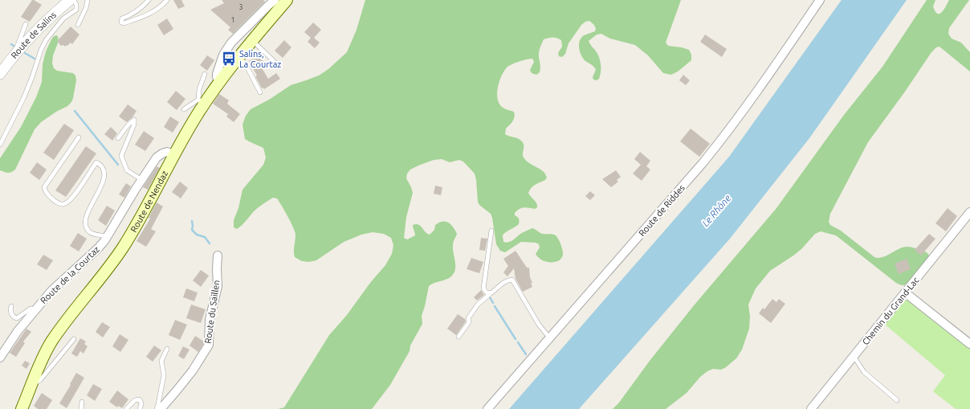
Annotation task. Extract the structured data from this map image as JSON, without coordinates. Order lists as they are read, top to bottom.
{
  "streets": {
    "main road": ["Route de Nendaz"],
    "street": [
      "Route de Salins",
      "Route de Riddes",
      "Route de la Courtaz",
      "Chemin du Grand-Lac",
      "Route du Saillen"
    ]
  },
  "crossings": [
    ["Route de Nendaz", "Route de la Courtaz"]
  ],
  "water": ["Le Rhône"],
  "places": {
    "bus stop": ["Salins, La Courtaz"]
  },
  "house_numbers": ["3", "1"]
}
